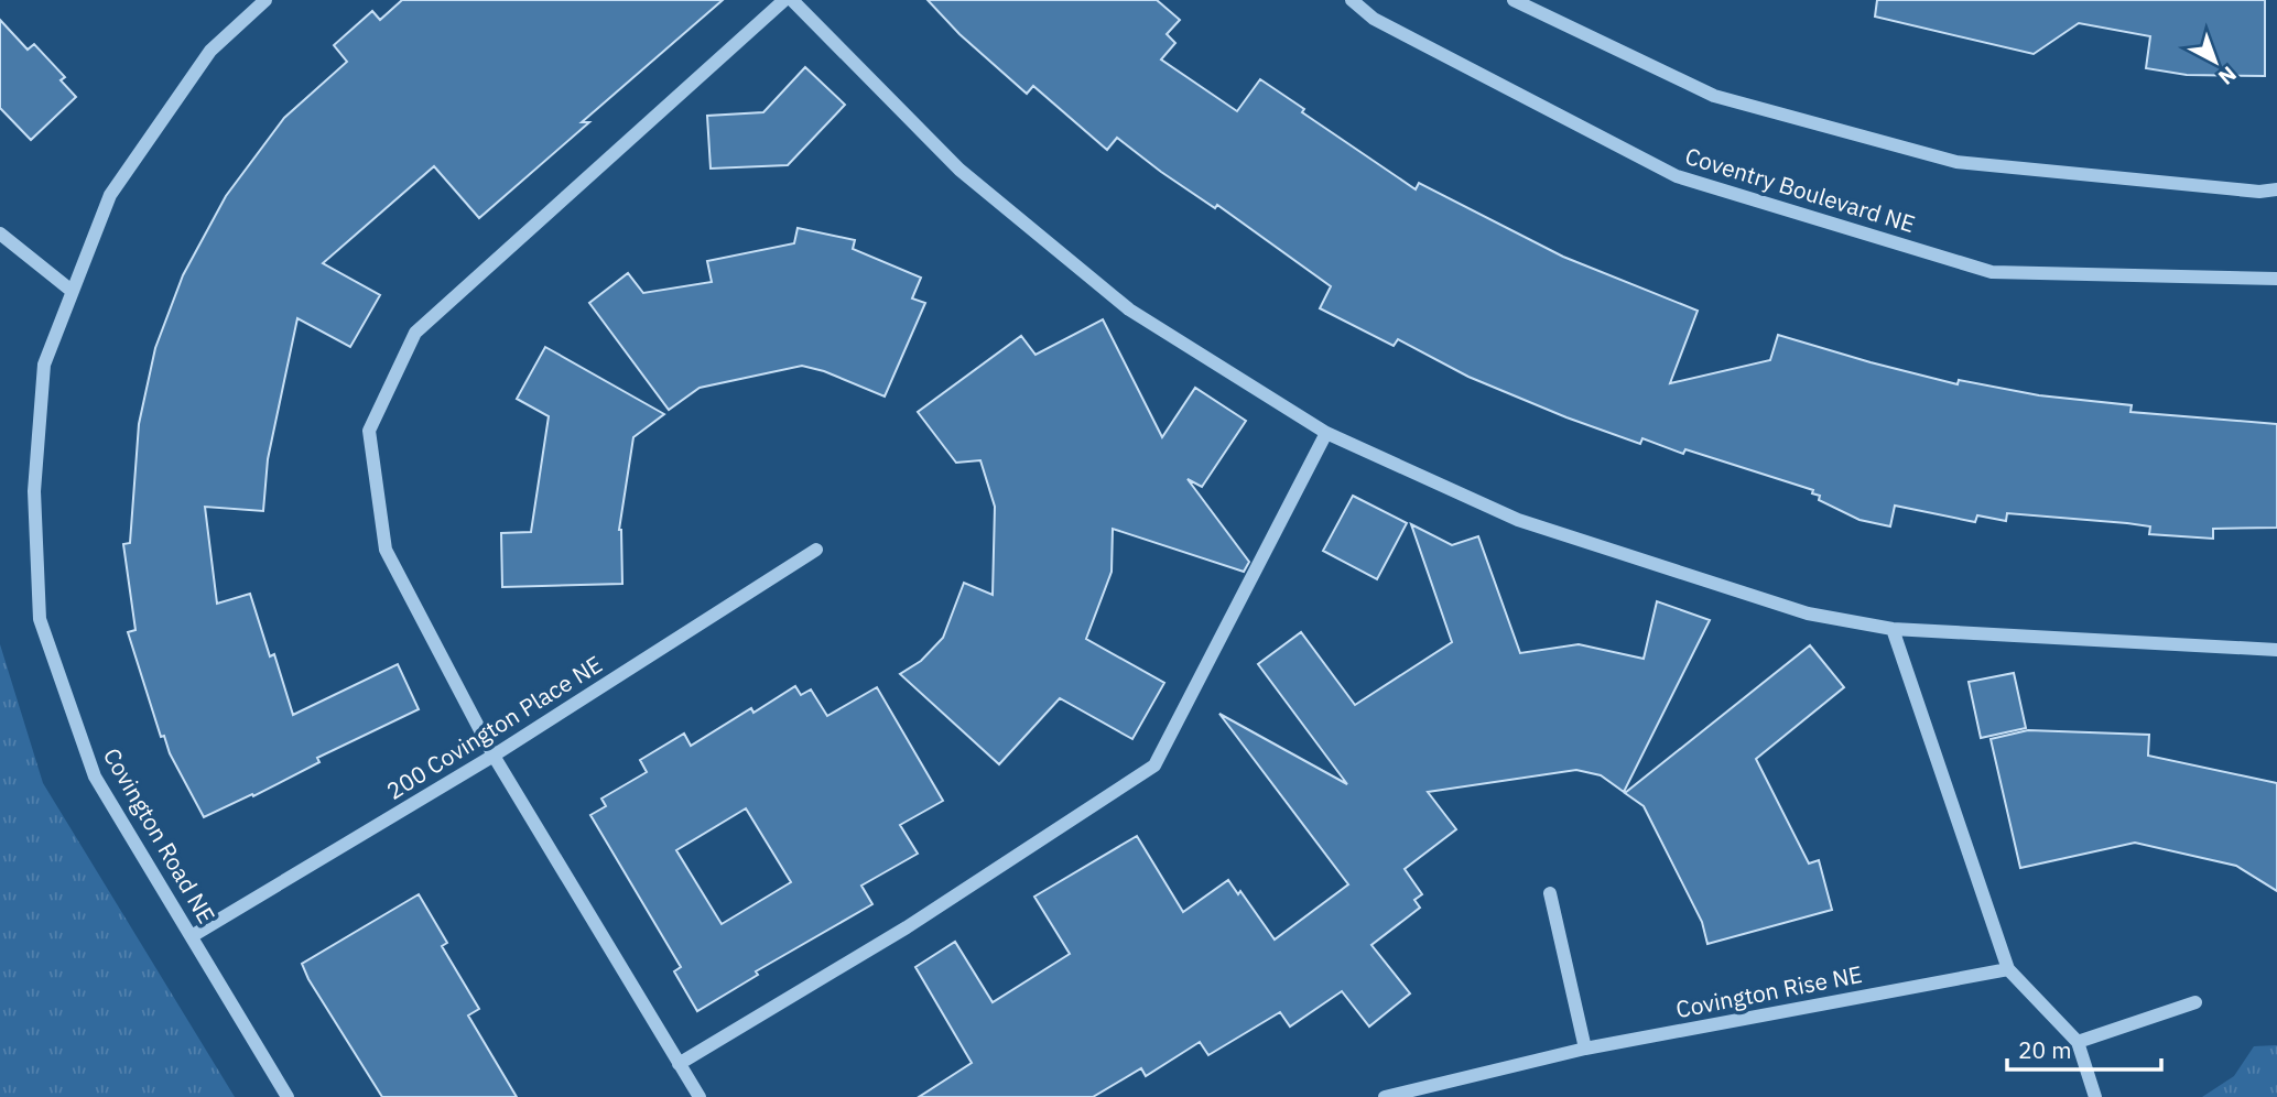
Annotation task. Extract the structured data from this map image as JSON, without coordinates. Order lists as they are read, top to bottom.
{
  "streets": {
    "street": [
      "Coventry Boulevard NE",
      "200 Covington Place NE",
      "Covington Road NE",
      "Covington Rise NE"
    ]
  },
  "crossings": [
    ["200 Covington Place NE", "Covington Road NE"]
  ],
  "scale_bar": "20 m",
  "north": "bottom right"
}
